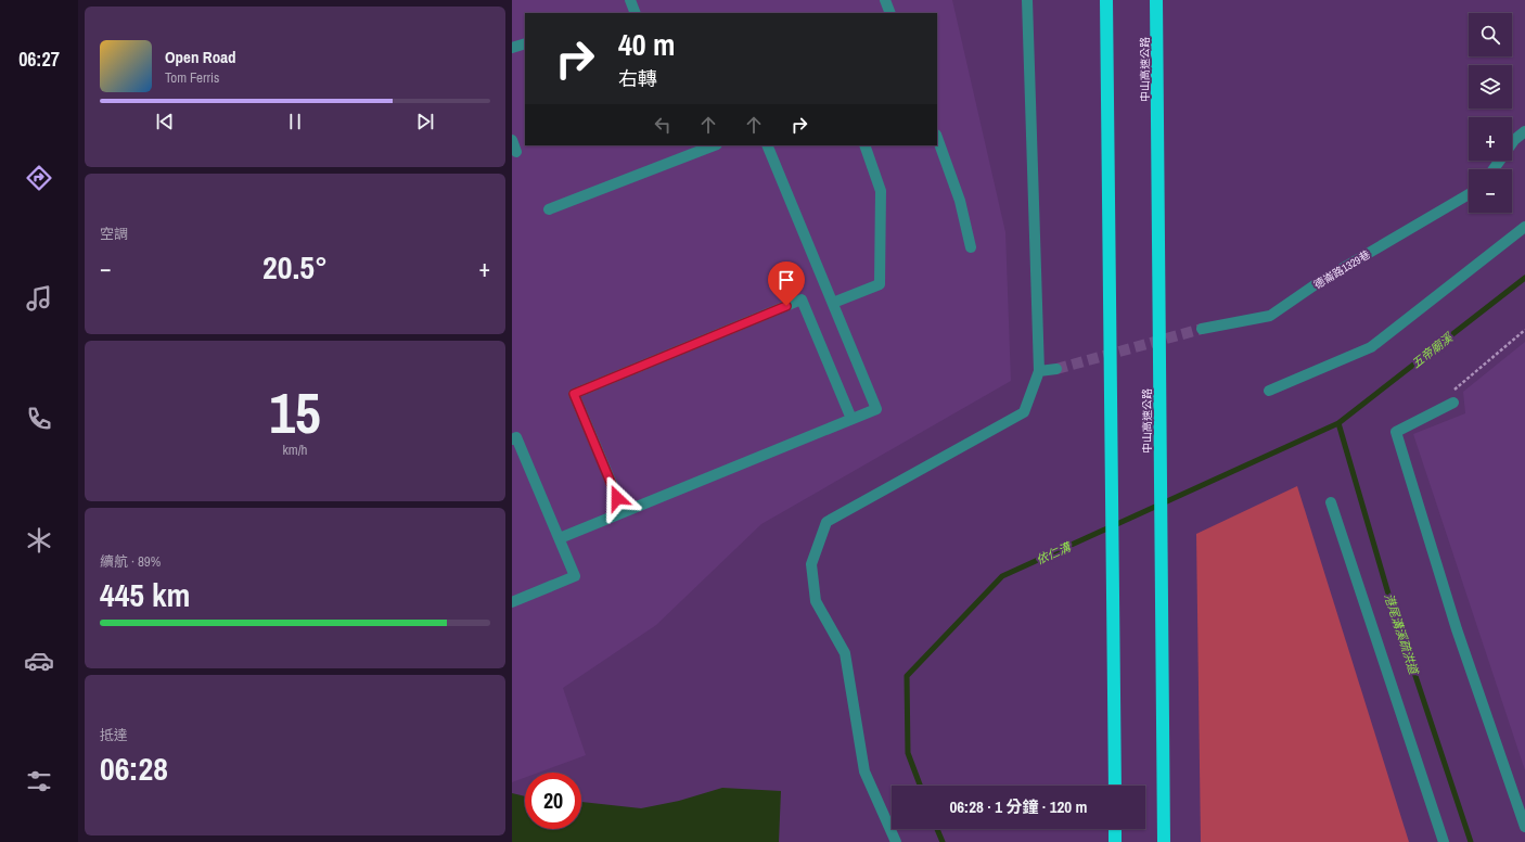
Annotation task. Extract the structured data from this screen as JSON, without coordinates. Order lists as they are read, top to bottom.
{
  "streets": {
    "highway": ["中山高速公路"],
    "lane": ["德崙路1329巷"]
  },
  "water": ["五帝廟溪", "依仁溝", "港尾溝溪疏洪道"],
  "page": {
    "tabs": "06:27",
    "map_buttons": ["+", "−"],
    "turn": ["40 m", "右轉"],
    "song": ["Open Road", "Tom Ferris"],
    "tile": [
      "空調",
      ["15", "km/h"],
      ["續航 · 89%", "445 km"],
      ["抵達", "06:28"]
    ],
    "heat": ["−", "20.5°", "+"],
    "limit": "20",
    "trip": "06:28 · 1 分鐘 · 120 m"
  }
}
